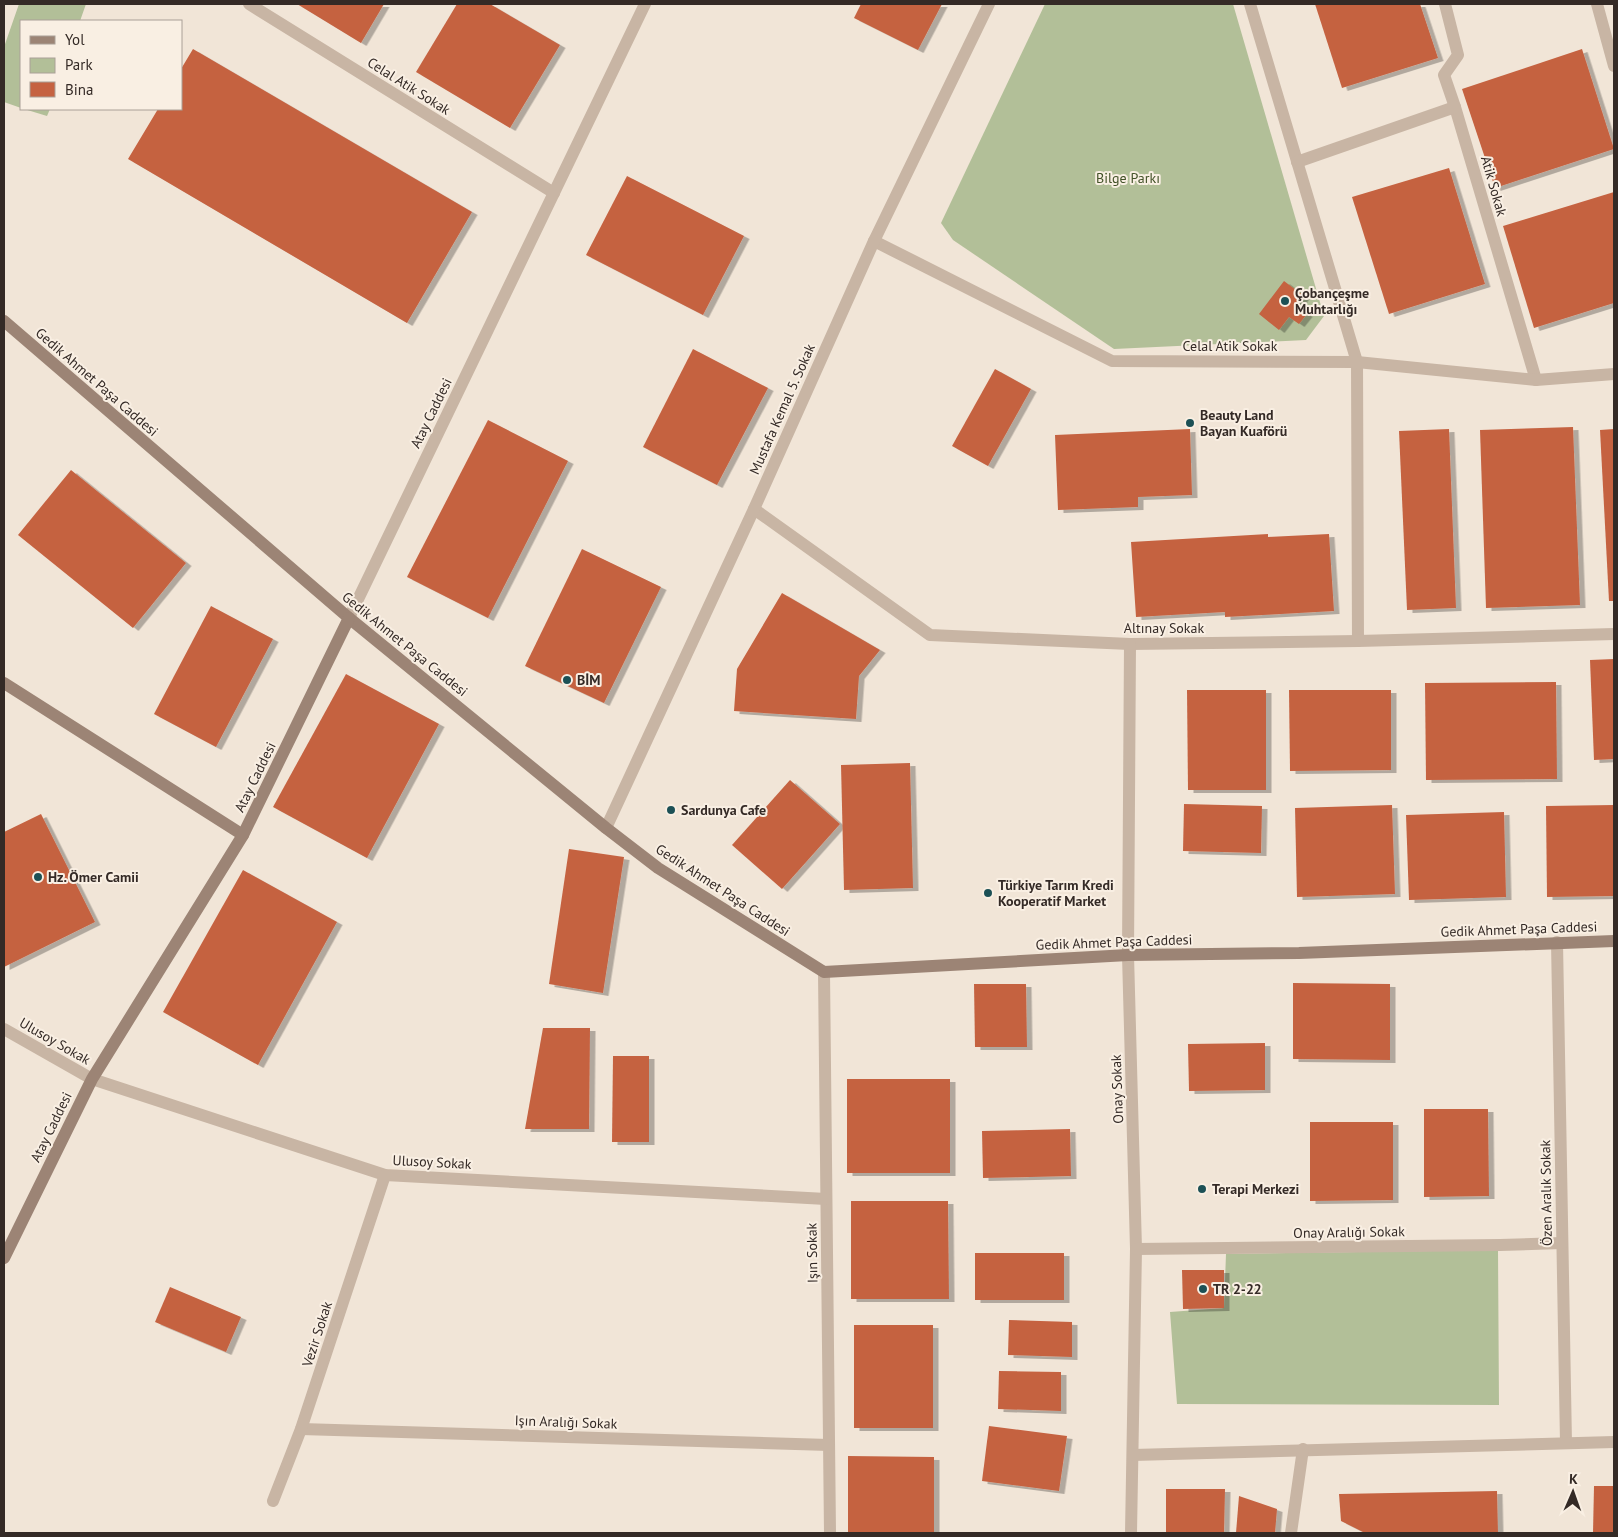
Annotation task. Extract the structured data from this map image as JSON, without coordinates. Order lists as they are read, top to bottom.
{
  "streets": {
    "street": [
      "Celal Atik Sokak",
      "Atik Sokak",
      "Gedik Ahmet Paşa Caddesi",
      "Mustafa Kemal 5. Sokak",
      "Atay Caddesi",
      "Altınay Sokak",
      "Ulusoy Sokak",
      "Onay Sokak",
      "Özen Aralık Sokak",
      "Onay Aralığı Sokak",
      "Işın Sokak",
      "Vezir Sokak",
      "Işın Aralığı Sokak"
    ]
  },
  "crossings": [
    ["Celal Atik Sokak", "Atik Sokak"],
    ["Celal Atik Sokak", "Mustafa Kemal 5. Sokak"],
    ["Celal Atik Sokak", "Atay Caddesi"],
    ["Gedik Ahmet Paşa Caddesi", "Mustafa Kemal 5. Sokak"],
    ["Gedik Ahmet Paşa Caddesi", "Atay Caddesi"],
    ["Gedik Ahmet Paşa Caddesi", "Onay Sokak"],
    ["Gedik Ahmet Paşa Caddesi", "Özen Aralık Sokak"],
    ["Gedik Ahmet Paşa Caddesi", "Işın Sokak"],
    ["Mustafa Kemal 5. Sokak", "Altınay Sokak"],
    ["Atay Caddesi", "Ulusoy Sokak"],
    ["Altınay Sokak", "Onay Sokak"],
    ["Ulusoy Sokak", "Işın Sokak"],
    ["Ulusoy Sokak", "Vezir Sokak"],
    ["Onay Sokak", "Onay Aralığı Sokak"],
    ["Özen Aralık Sokak", "Onay Aralığı Sokak"],
    ["Işın Sokak", "Işın Aralığı Sokak"],
    ["Vezir Sokak", "Işın Aralığı Sokak"]
  ],
  "parks": ["Bilge Parkı"],
  "places": [
    "Çobançeşme Muhtarlığı",
    "Beauty Land Bayan Kuaförü",
    "BİM",
    "Sardunya Cafe",
    "Hz. Ömer Camii",
    "Türkiye Tarım Kredi Kooperatif Market",
    "Terapi Merkezi",
    "TR 2-22"
  ],
  "legend": ["Yol", "Park", "Bina"],
  "north": "top"
}
